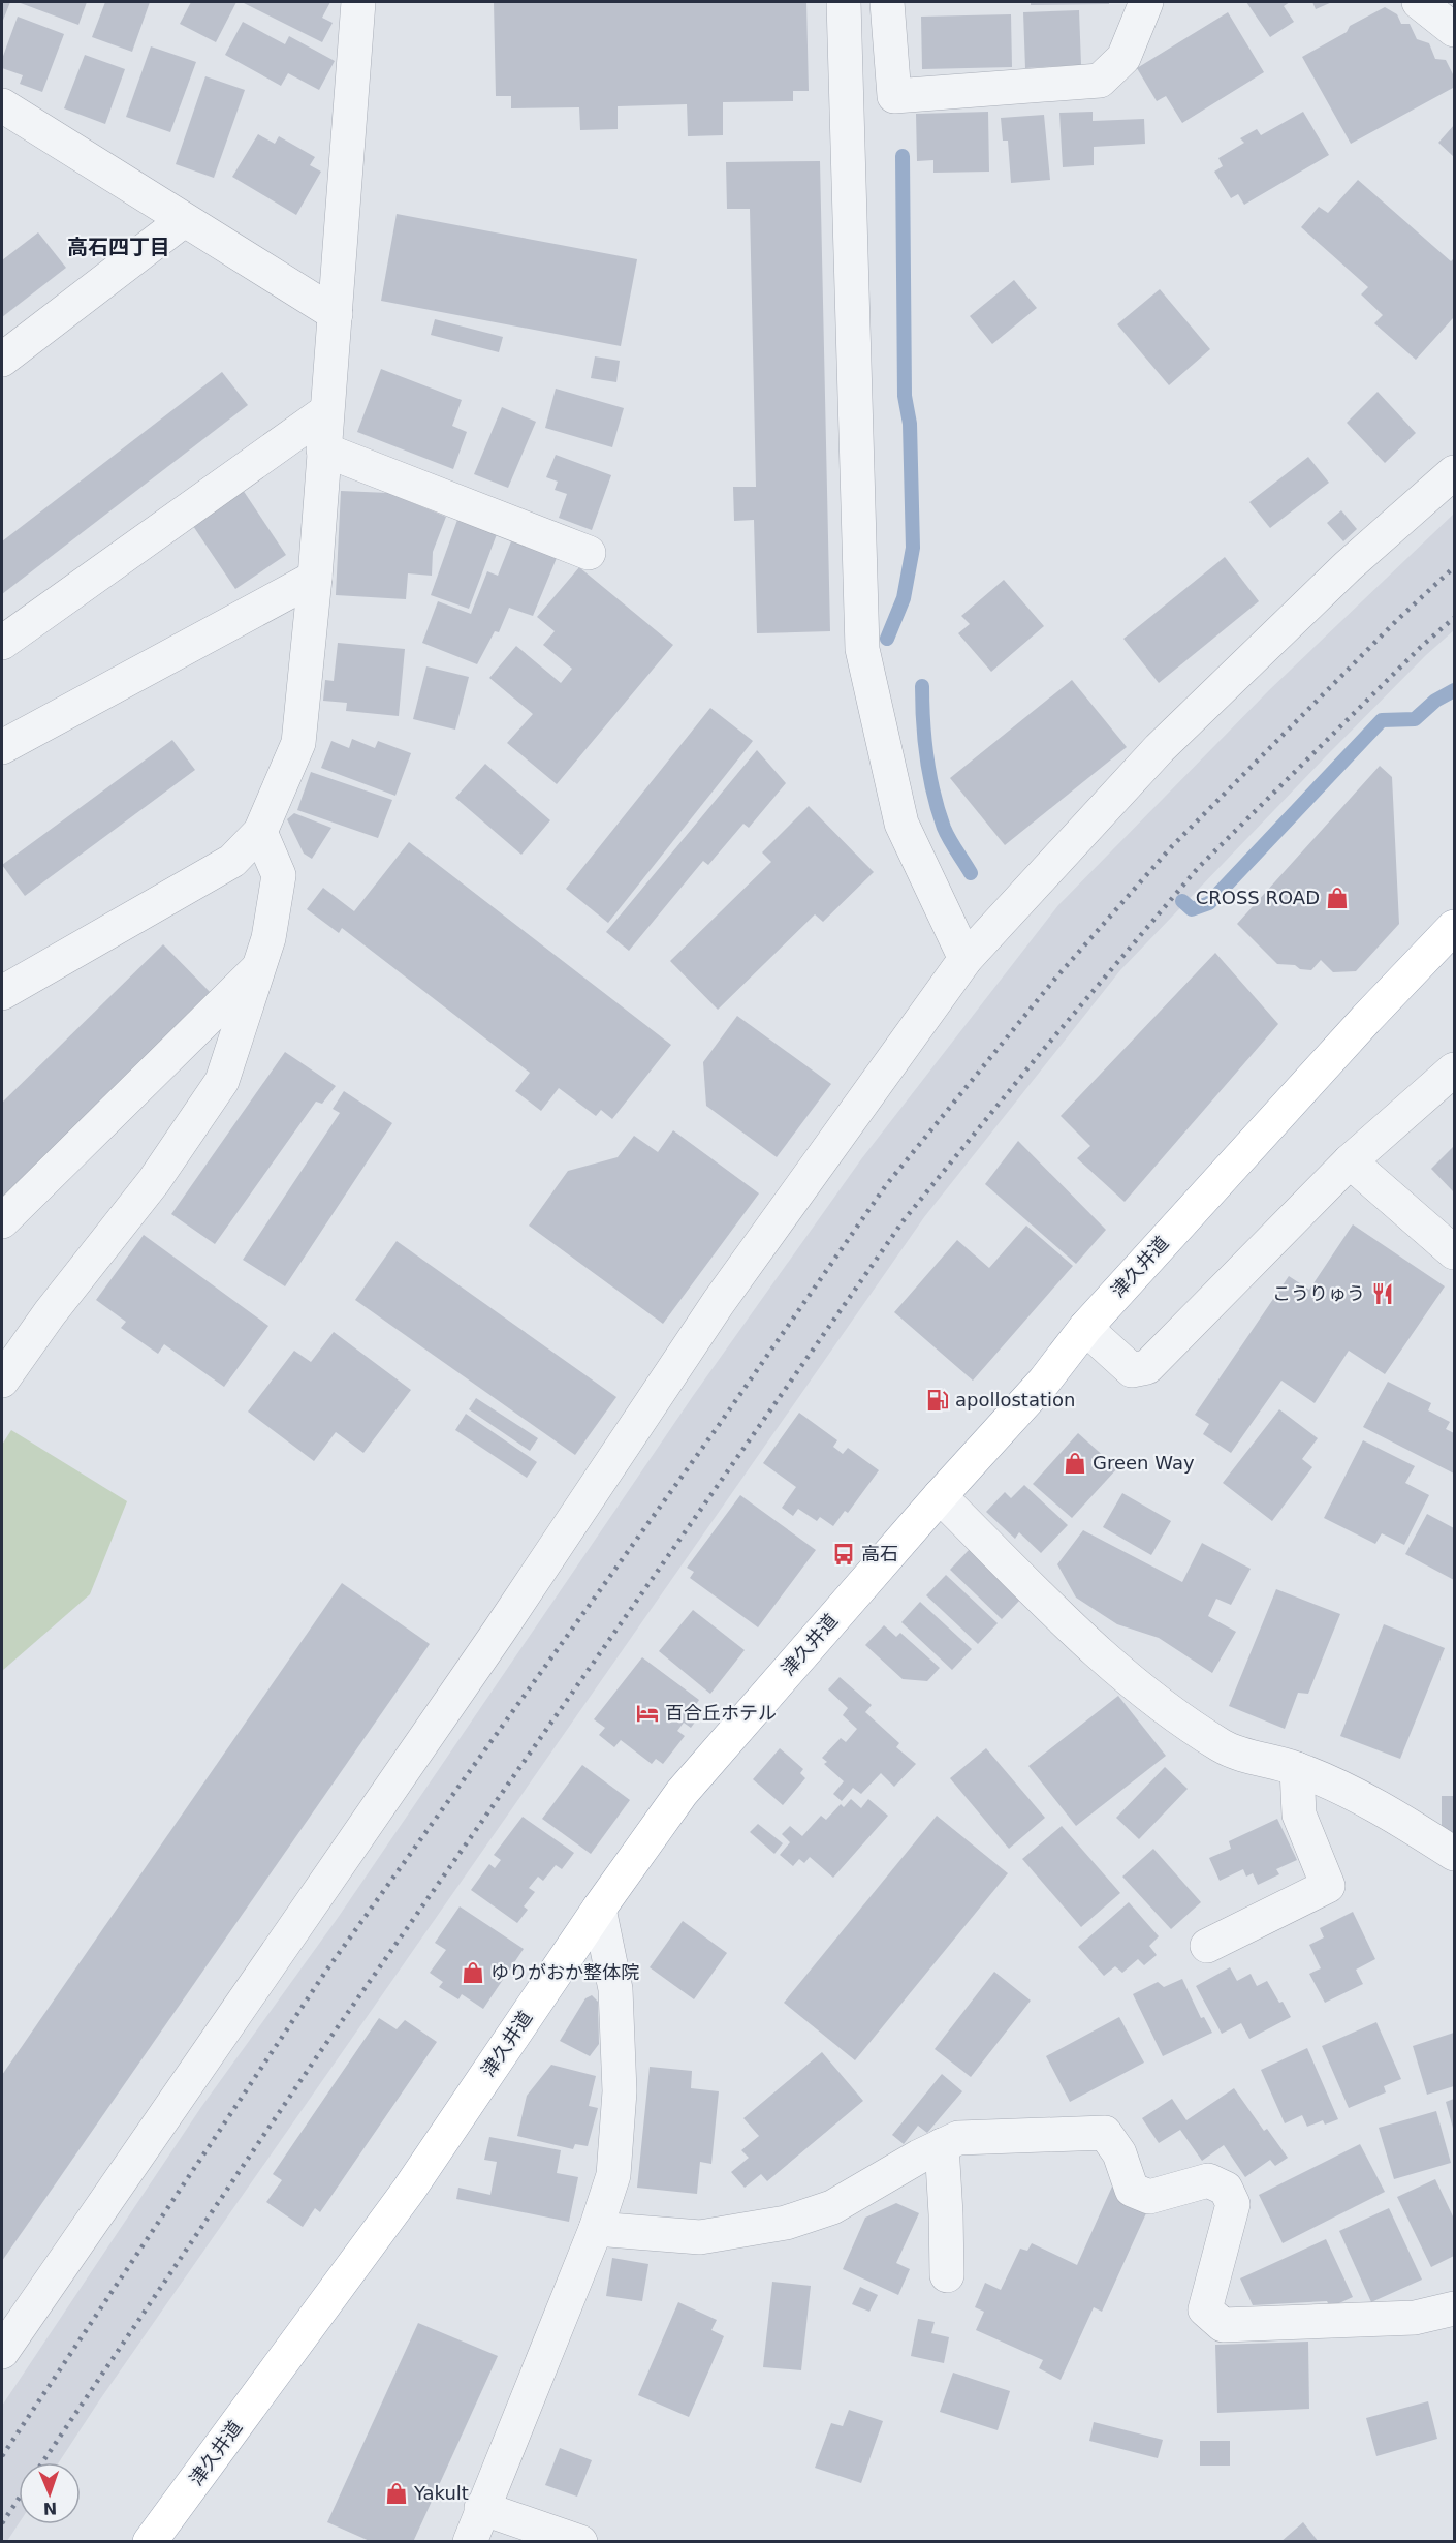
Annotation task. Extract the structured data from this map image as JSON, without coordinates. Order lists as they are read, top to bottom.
{
  "streets": {
    "main road": ["津久井道"]
  },
  "districts": ["高石四丁目"],
  "places": {
    "shop": [
      "CROSS ROAD",
      "Green Way",
      "ゆりがおか整体院",
      "Yakult"
    ],
    "restaurant": ["こうりゅう"],
    "fuel station": ["apollostation"],
    "bus stop": ["高石"],
    "hotel": ["百合丘ホテル"]
  },
  "north": "bottom"
}
